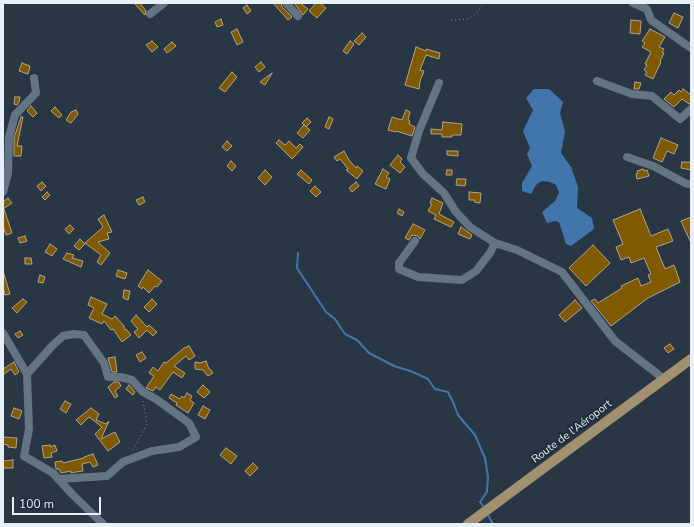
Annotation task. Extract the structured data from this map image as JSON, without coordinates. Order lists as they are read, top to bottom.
{
  "streets": {
    "main road": ["Route de l'Aéroport"]
  },
  "scale_bar": "100 m"
}
